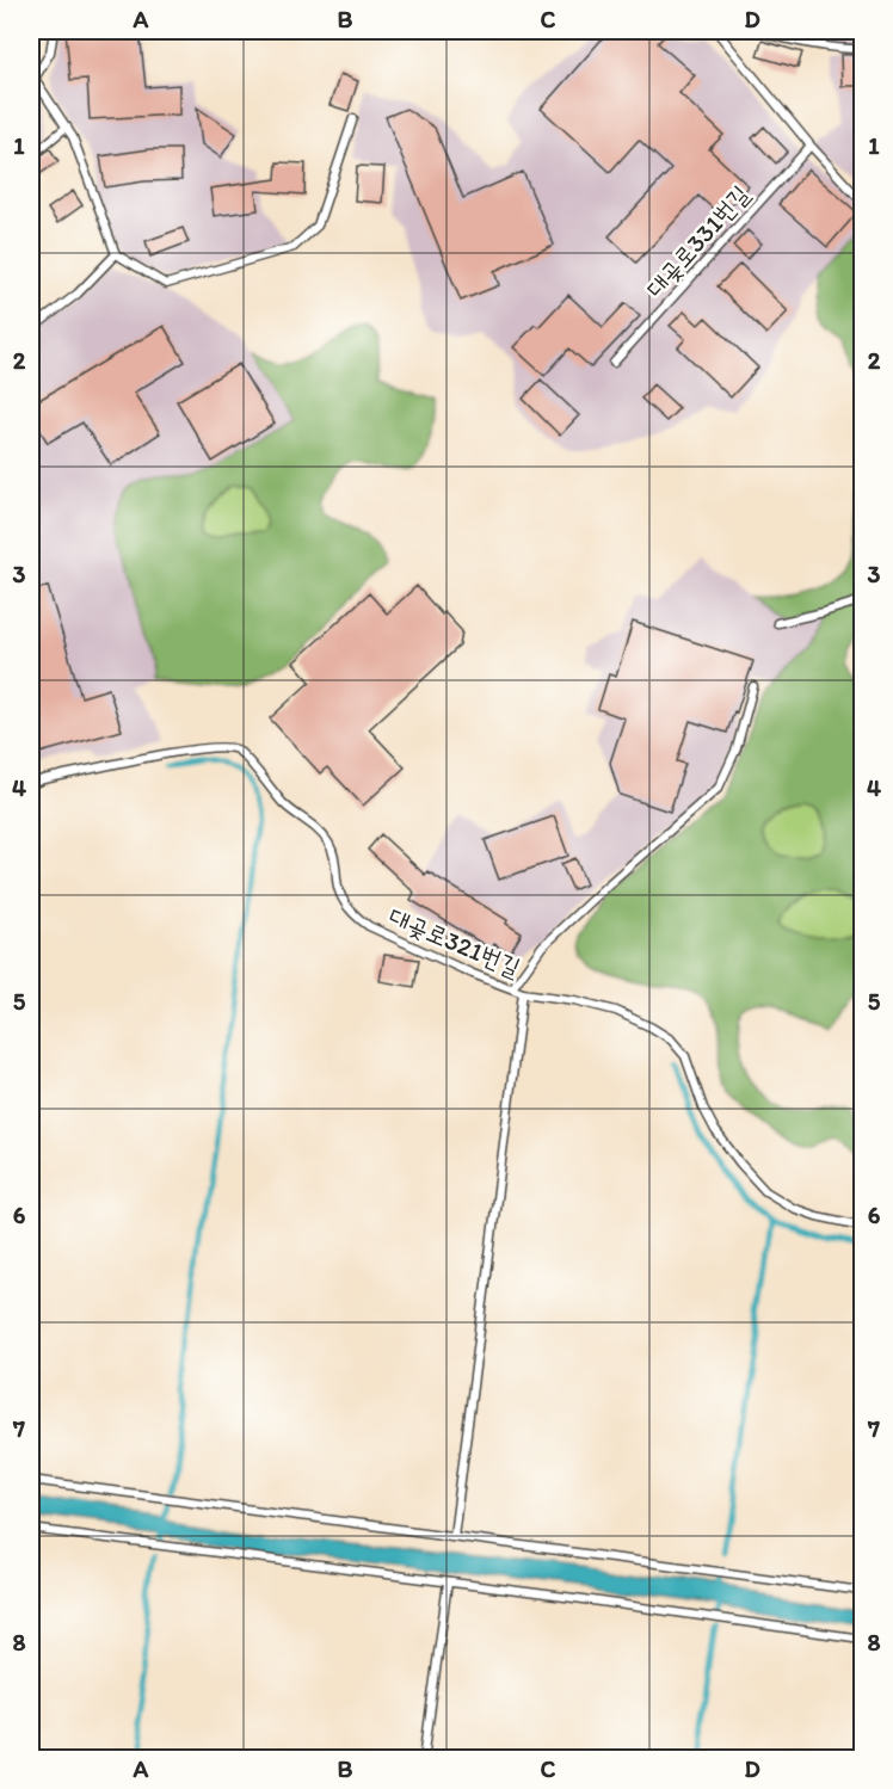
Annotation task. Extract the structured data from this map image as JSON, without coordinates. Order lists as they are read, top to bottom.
{
  "streets": {
    "lane": ["대곶로331번길", "대곶로321번길"]
  },
  "grid": {
    "columns": [
      "A",
      "B",
      "C",
      "D"
    ],
    "rows": [
      "1",
      "2",
      "3",
      "4",
      "5",
      "6",
      "7",
      "8"
    ]
  }
}
